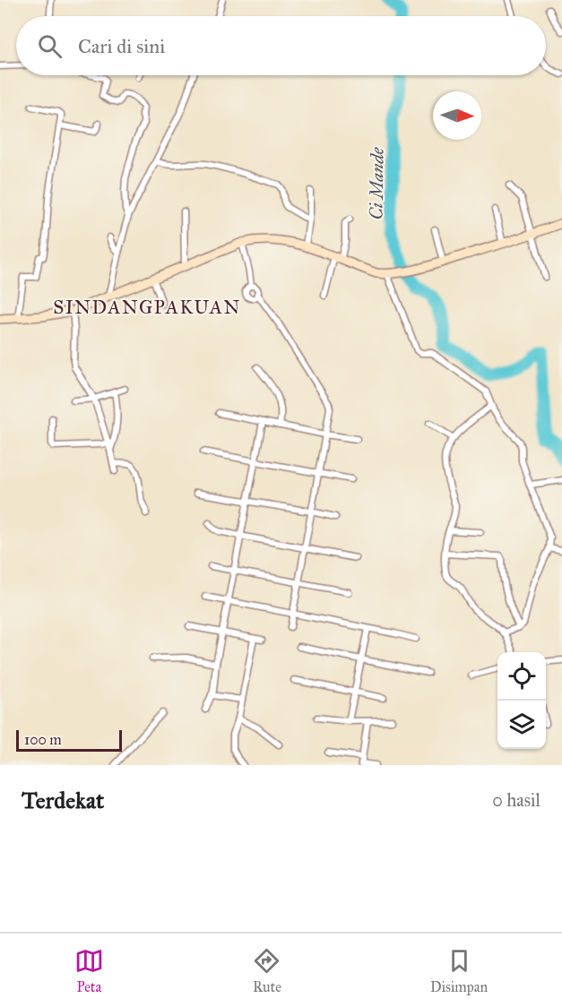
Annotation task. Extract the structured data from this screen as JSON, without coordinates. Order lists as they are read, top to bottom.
{
  "districts": ["SINDANGPAKUAN"],
  "water": ["Ci Mande"],
  "scale_bar": "100 m",
  "north": "right",
  "page": {
    "search": "Cari di sini",
    "scale": "100 m",
    "heading": ["Terdekat", "0 hasil"],
    "nav": ["Peta", "Rute", "Disimpan"]
  }
}
